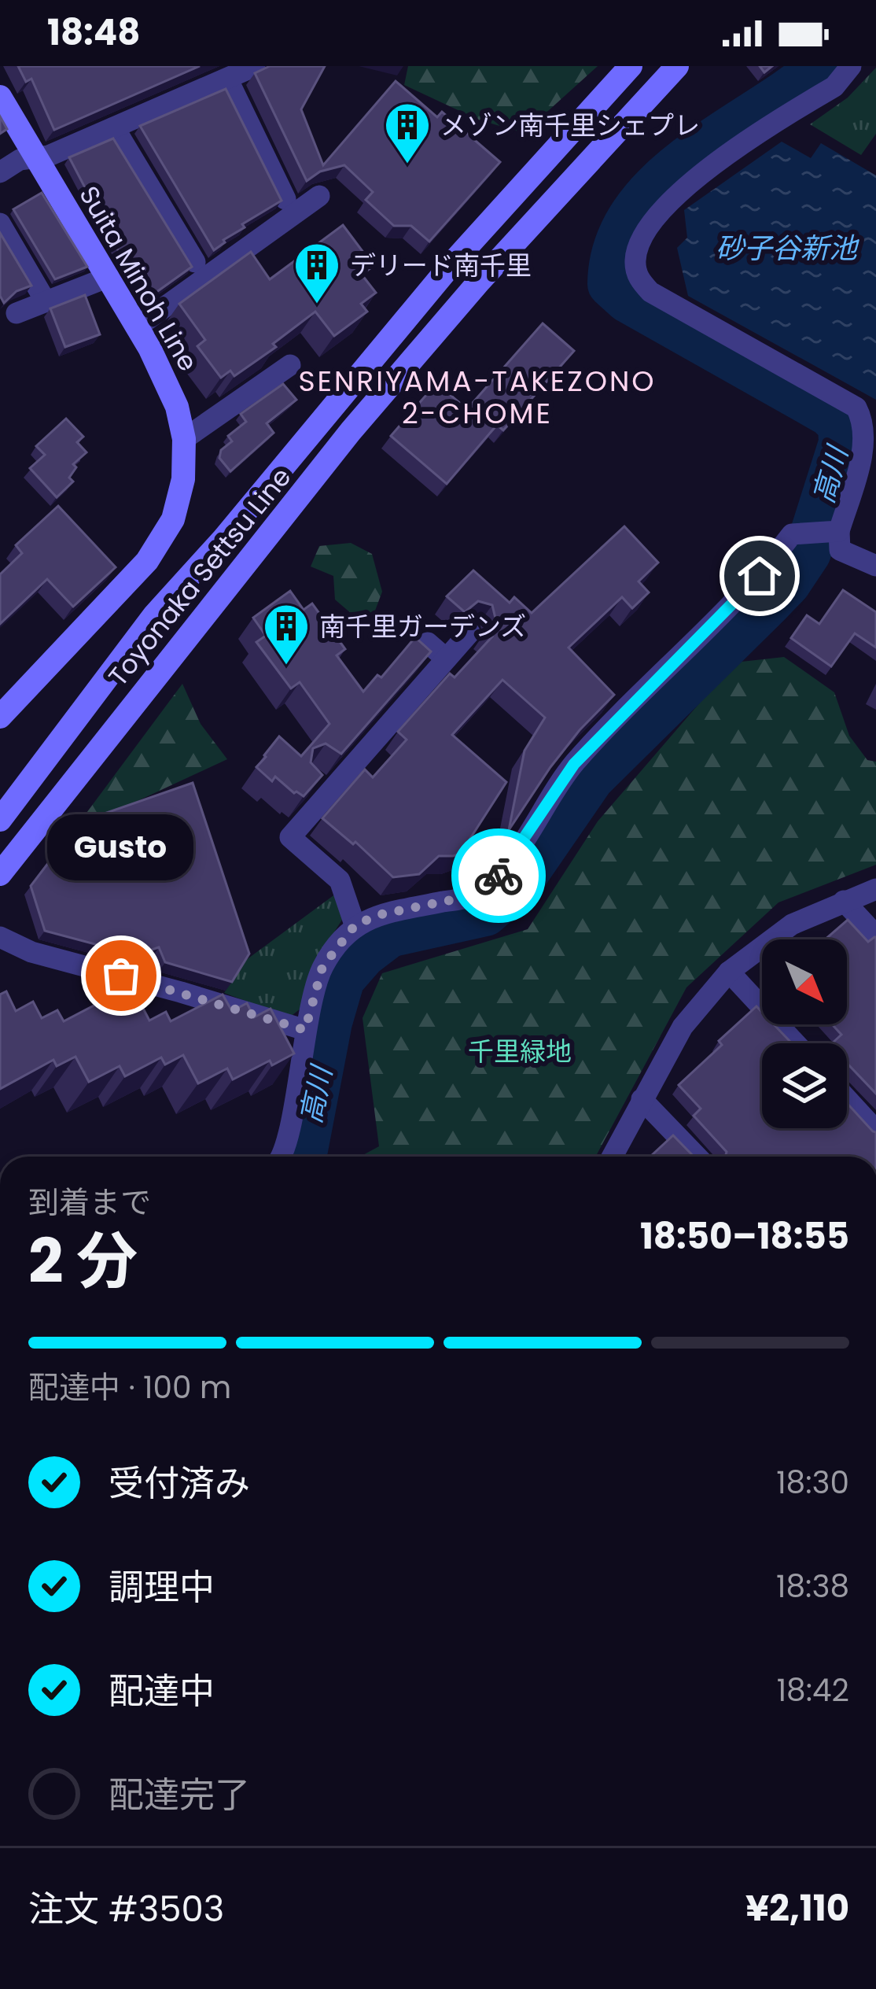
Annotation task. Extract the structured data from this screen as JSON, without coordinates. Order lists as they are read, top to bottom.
{
  "streets": {
    "main road": ["Suita Minoh Line", "Toyonaka Settsu Line"]
  },
  "districts": ["SENRIYAMA-TAKEZONO 2-CHOME"],
  "water": ["砂子谷新池", "高川"],
  "parks": ["千里緑地"],
  "places": {
    "building": ["メゾン南千里シェプレ", "デリード南千里", "南千里ガーデンズ"],
    "other": ["Gusto"]
  },
  "north": "bottom right",
  "page": {
    "status": "18:48",
    "bubble": "Gusto",
    "heading": ["2 分", "到着まで", "18:50–18:55"],
    "panel": ["注文 #3503", "¥2,110"],
    "bar": "配達中 · 100 m",
    "list": [
      ["受付済み", "18:30"],
      ["調理中", "18:38"],
      ["配達中", "18:42"],
      "配達完了"
    ]
  }
}
